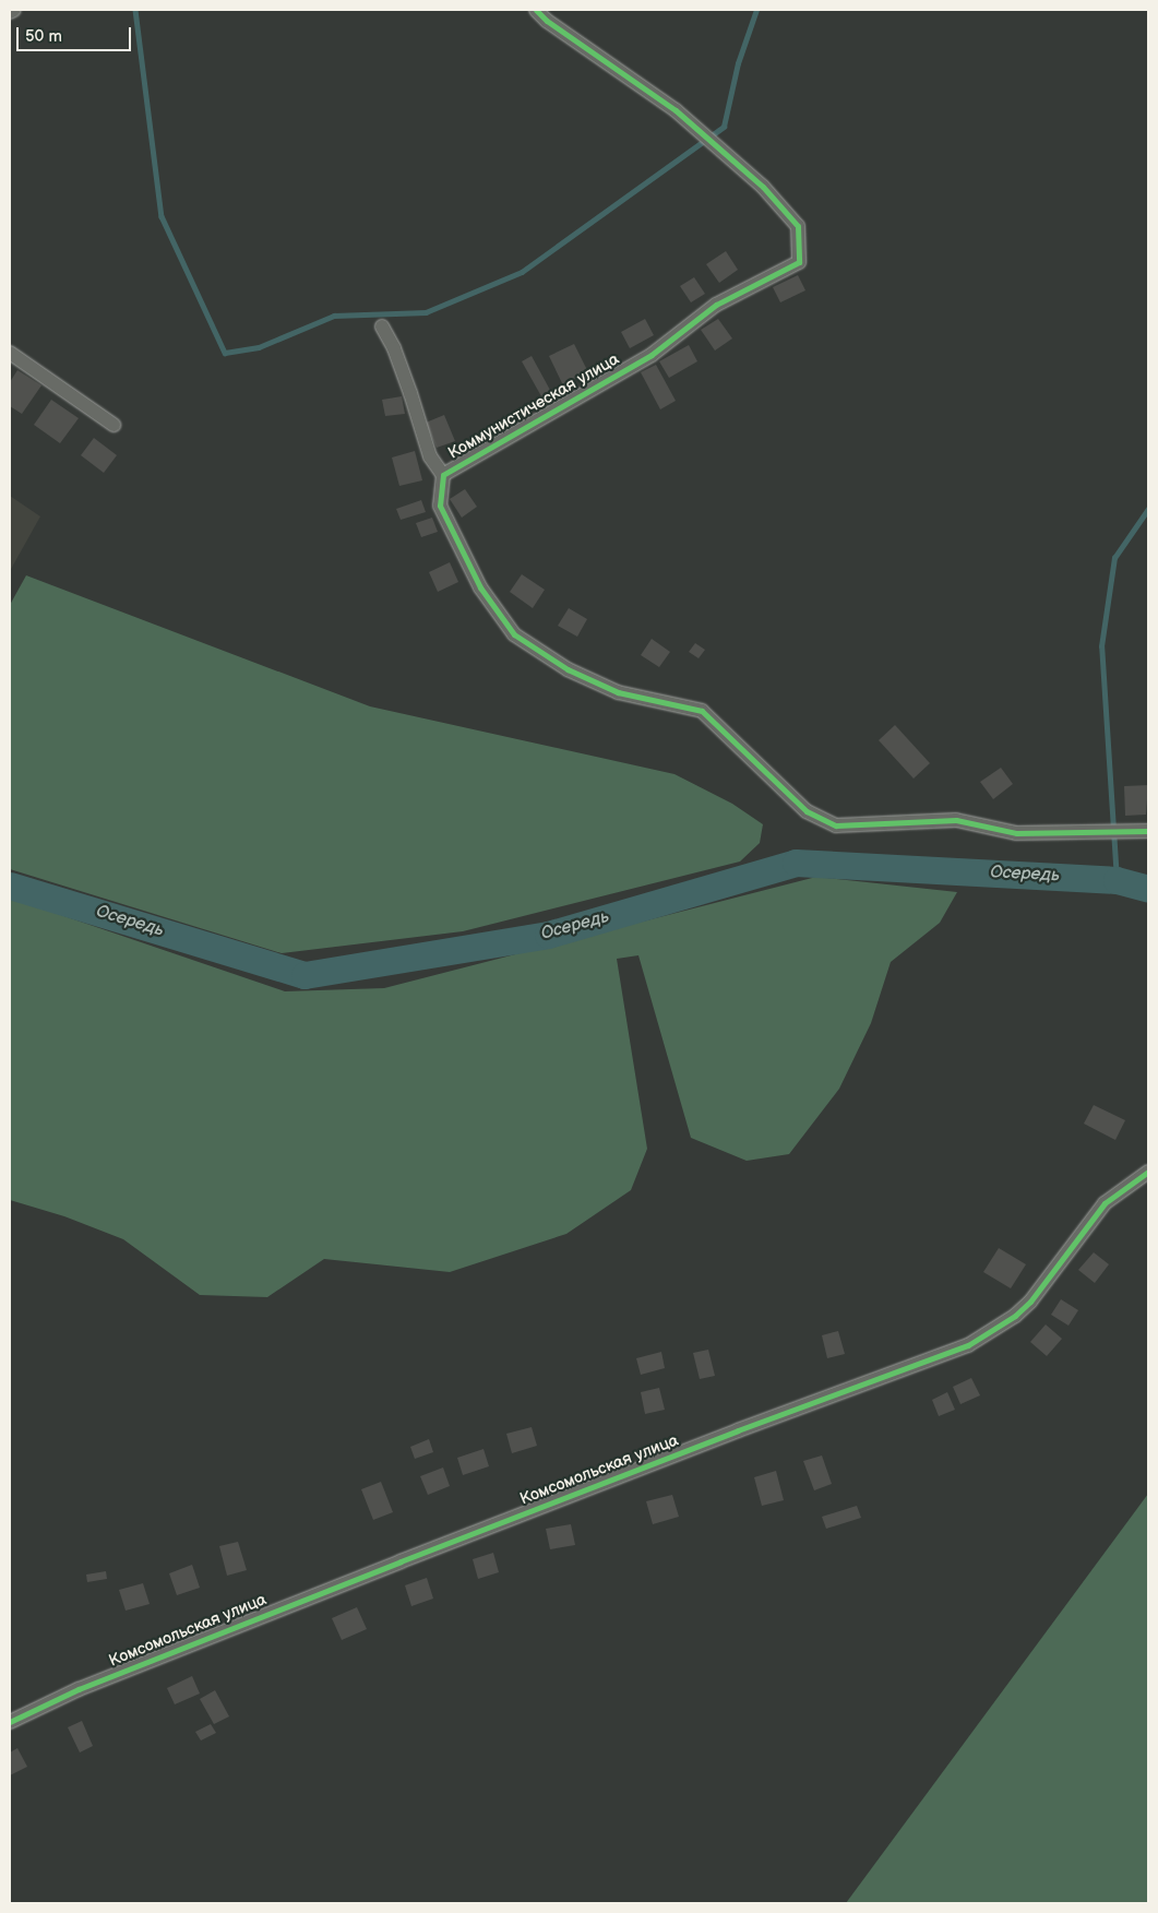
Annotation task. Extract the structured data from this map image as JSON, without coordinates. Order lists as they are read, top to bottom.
{
  "streets": {
    "street": ["Коммунистическая улица", "Комсомольская улица"]
  },
  "water": ["Осередь"],
  "scale_bar": "50 m"
}
